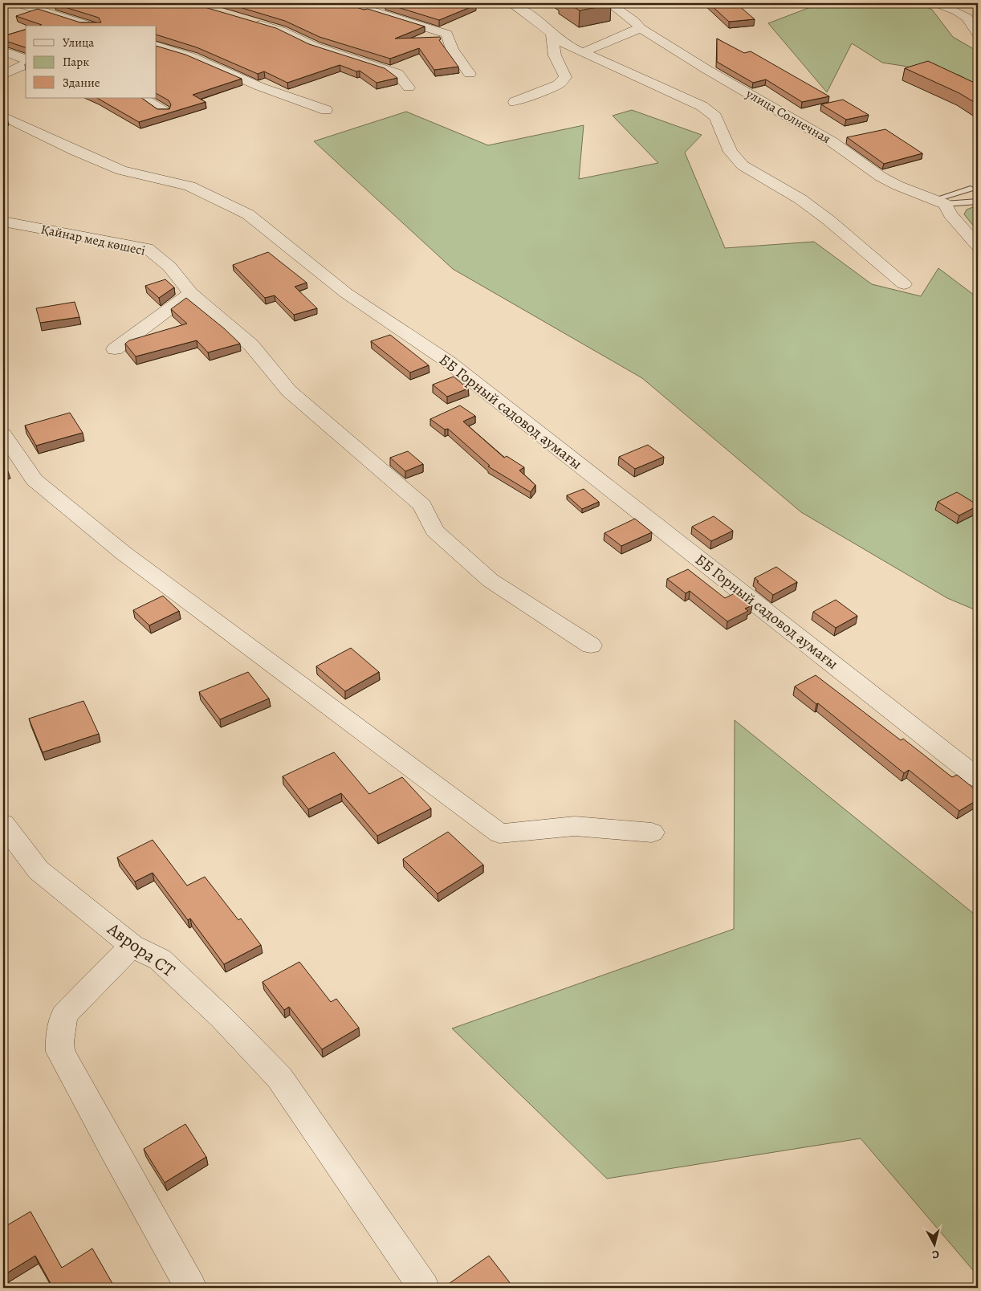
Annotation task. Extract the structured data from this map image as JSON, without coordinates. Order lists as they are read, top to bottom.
{
  "streets": {
    "street": [
      "улица Солнечная",
      "Қайнар мед көшесі",
      "ББ Горный садовод аумағы",
      "Аврора СТ"
    ]
  },
  "legend": ["Улица", "Парк", "Здание"],
  "north": "bottom"
}
